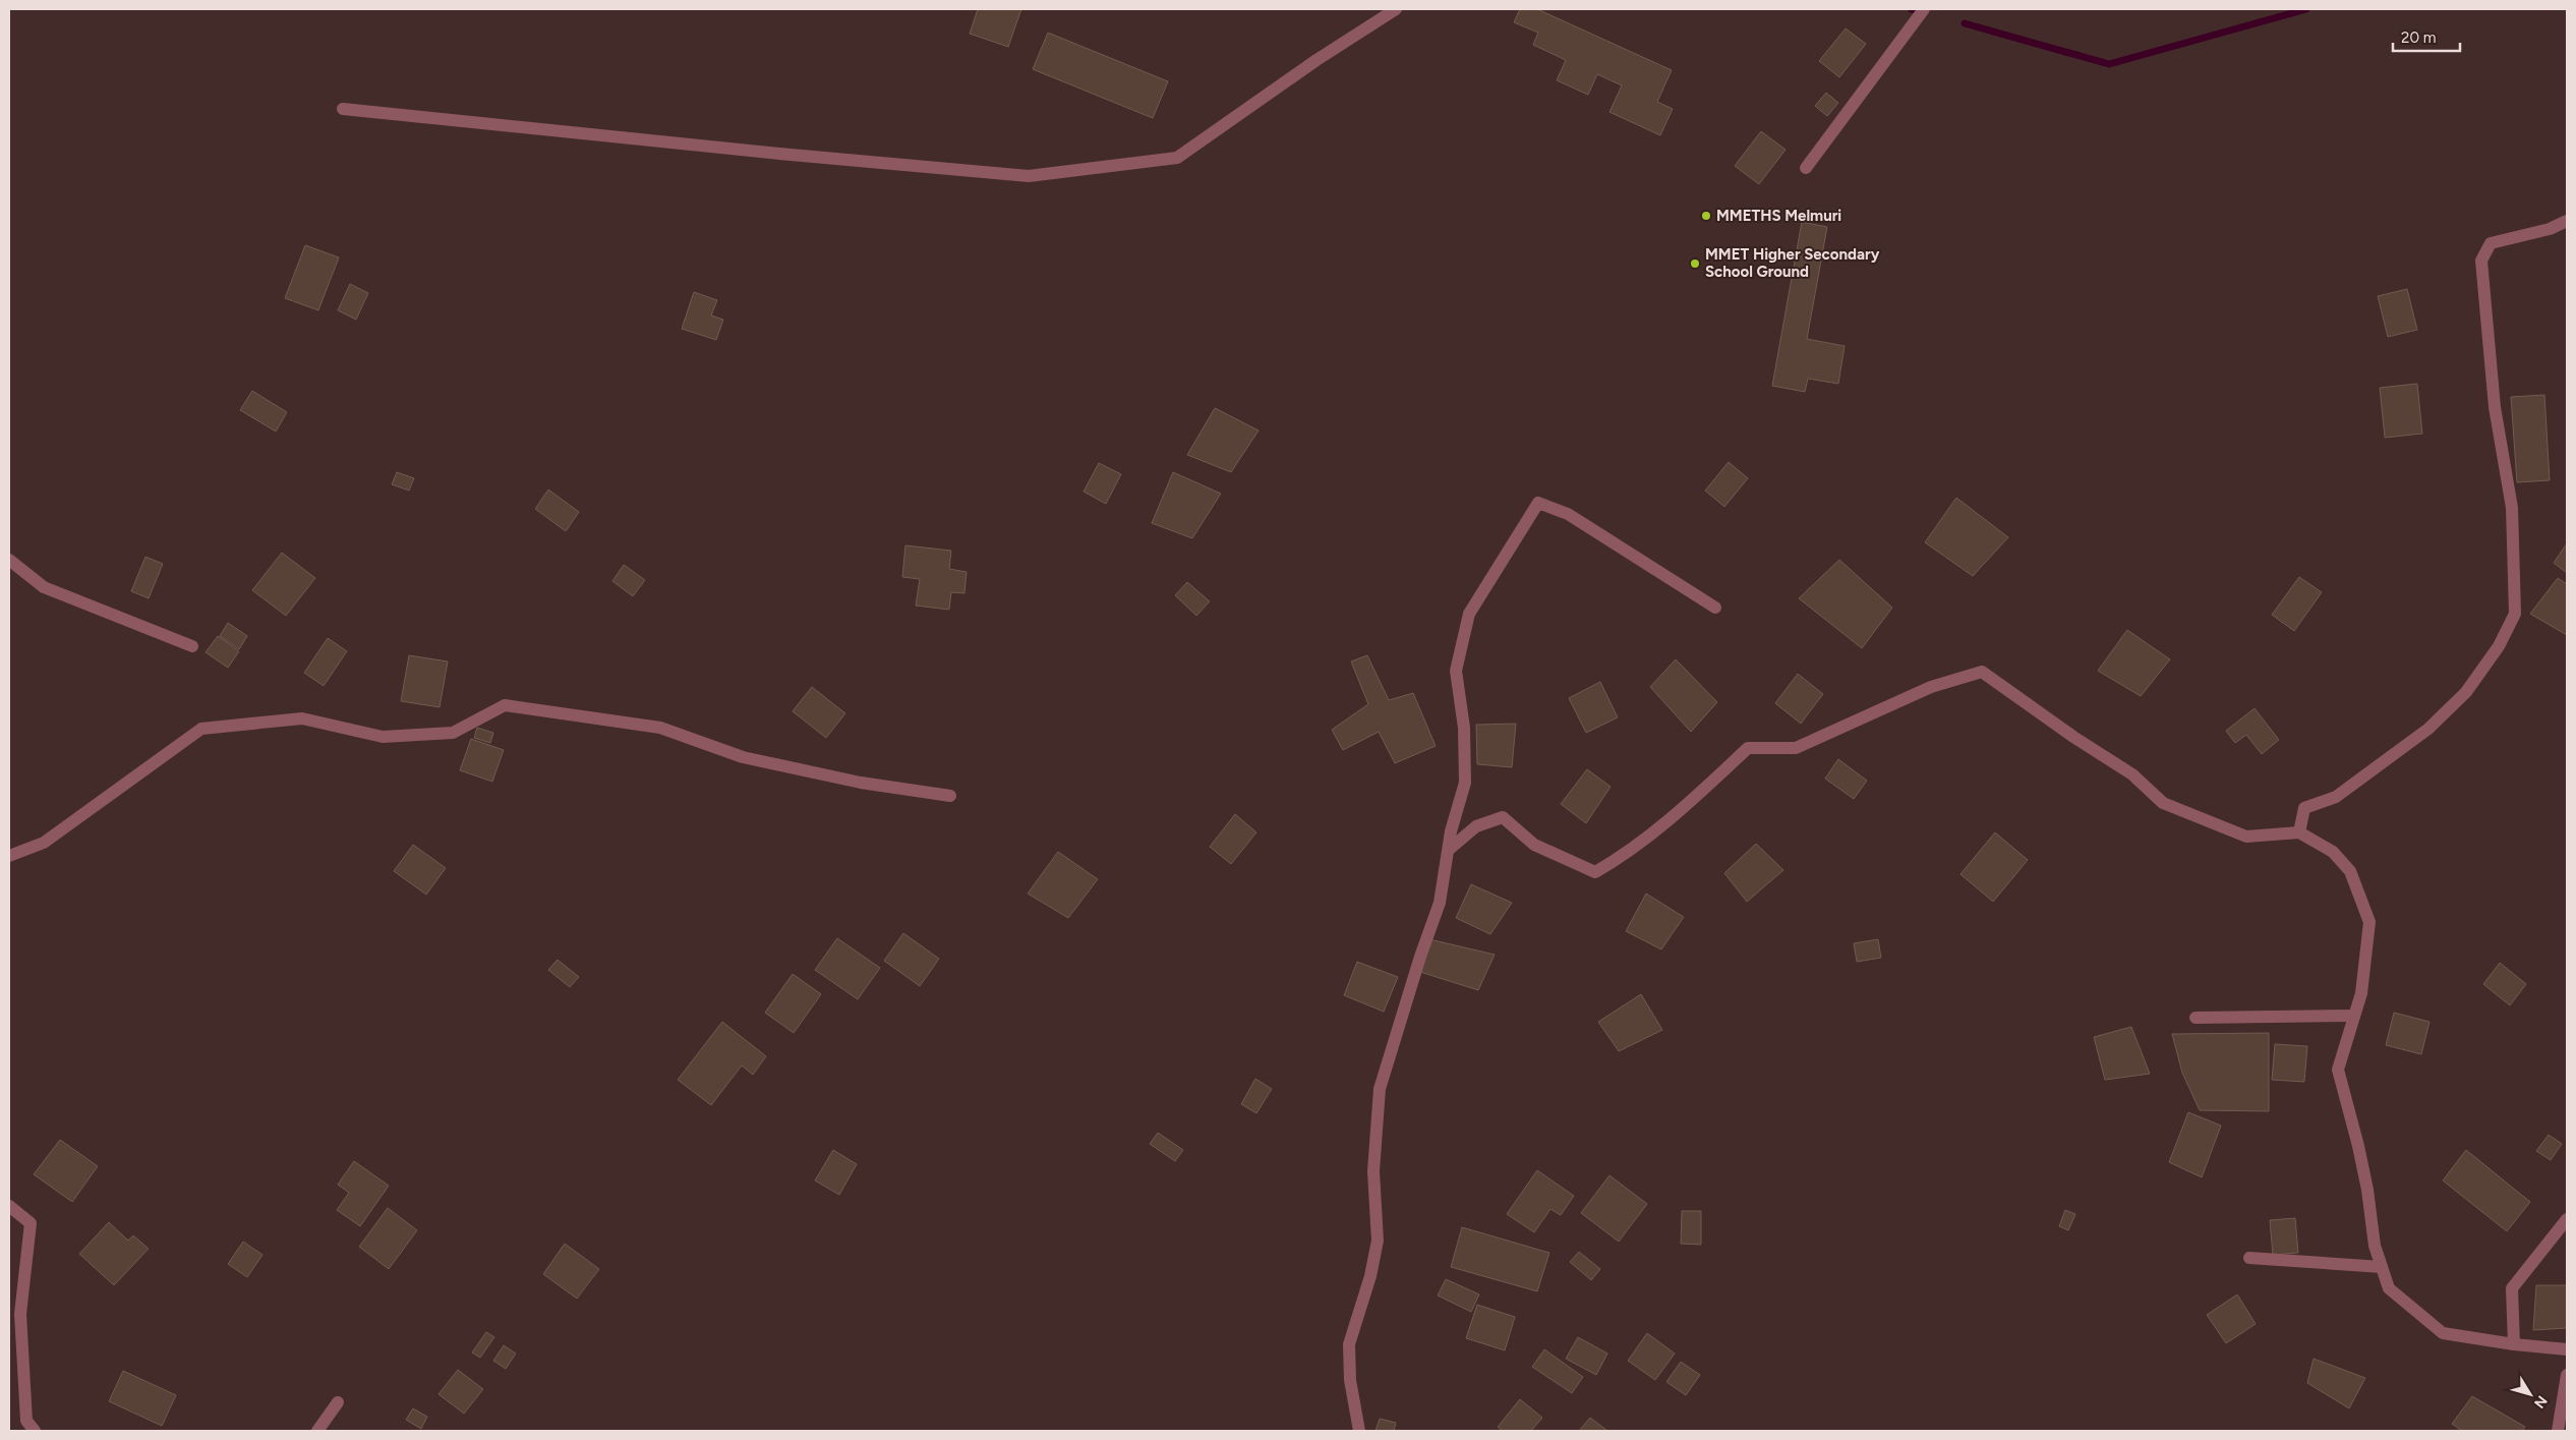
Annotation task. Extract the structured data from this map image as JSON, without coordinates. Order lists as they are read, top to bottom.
{
  "places": ["MMETHS Melmuri", "MMET Higher Secondary School Ground"],
  "scale_bar": "20 m",
  "north": "bottom right"
}
